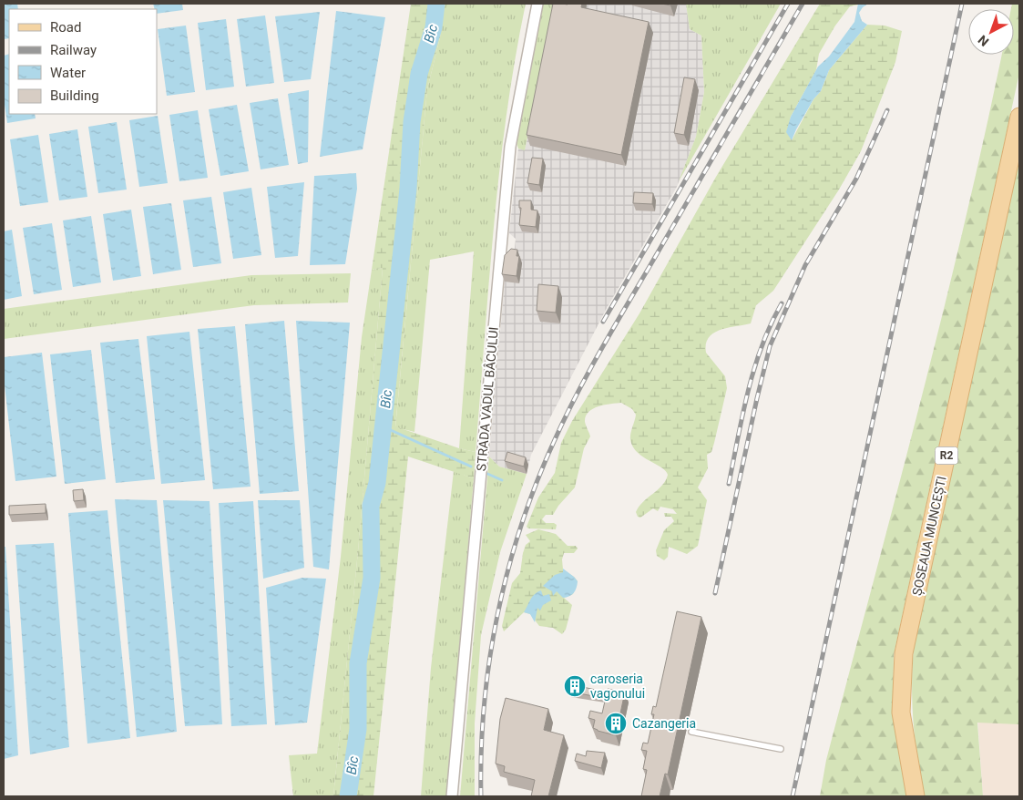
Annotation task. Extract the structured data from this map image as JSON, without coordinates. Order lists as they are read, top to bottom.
{
  "streets": {
    "main road": ["R2", "ȘOSEAUA MUNCEȘTI"],
    "street": ["STRADA VADUL BÂCULUI"]
  },
  "water": ["Bîc"],
  "places": {
    "building": ["caroseria vagonului", "Cazangeria"]
  },
  "legend": [
    "Road",
    "Railway",
    "Water",
    "Building"
  ],
  "north": "bottom left"
}
